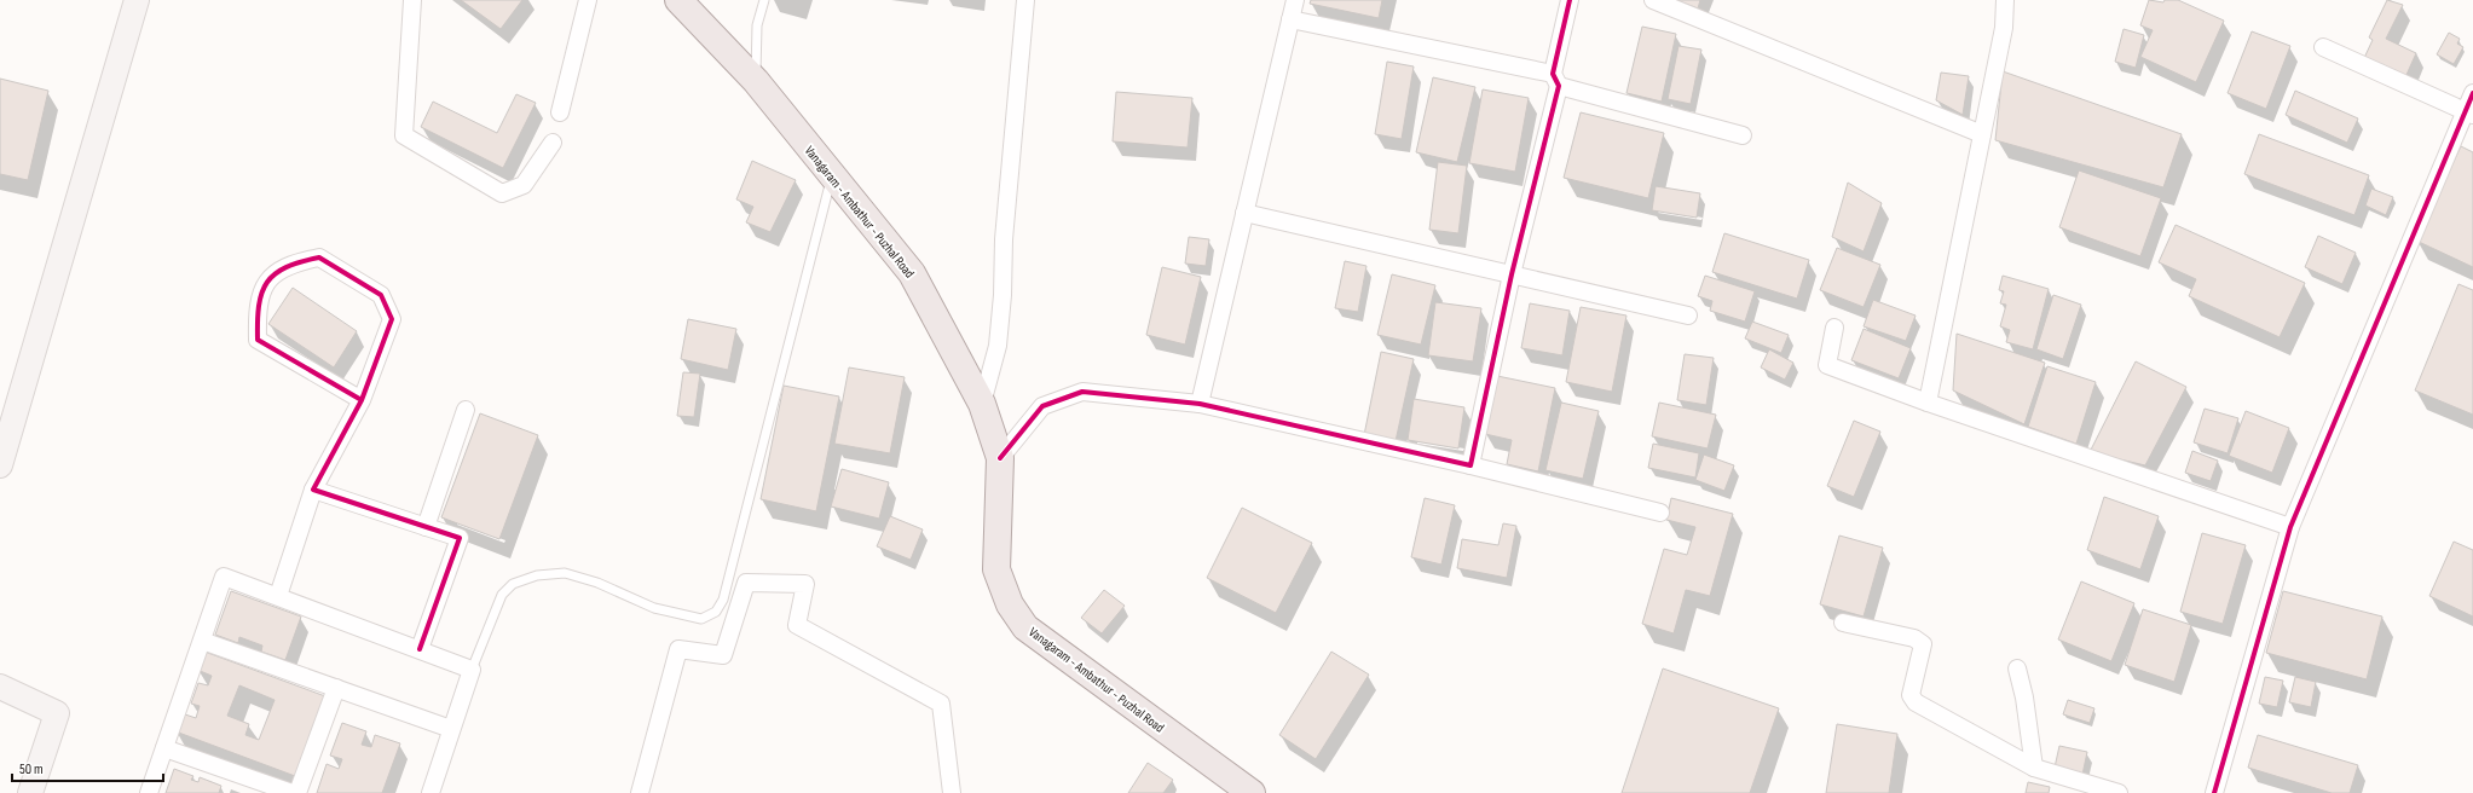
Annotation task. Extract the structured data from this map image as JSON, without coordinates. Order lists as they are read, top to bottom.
{
  "streets": {
    "main road": ["Vanagaram - Ambathur - Puzhal Road"]
  },
  "scale_bar": "50 m"
}
